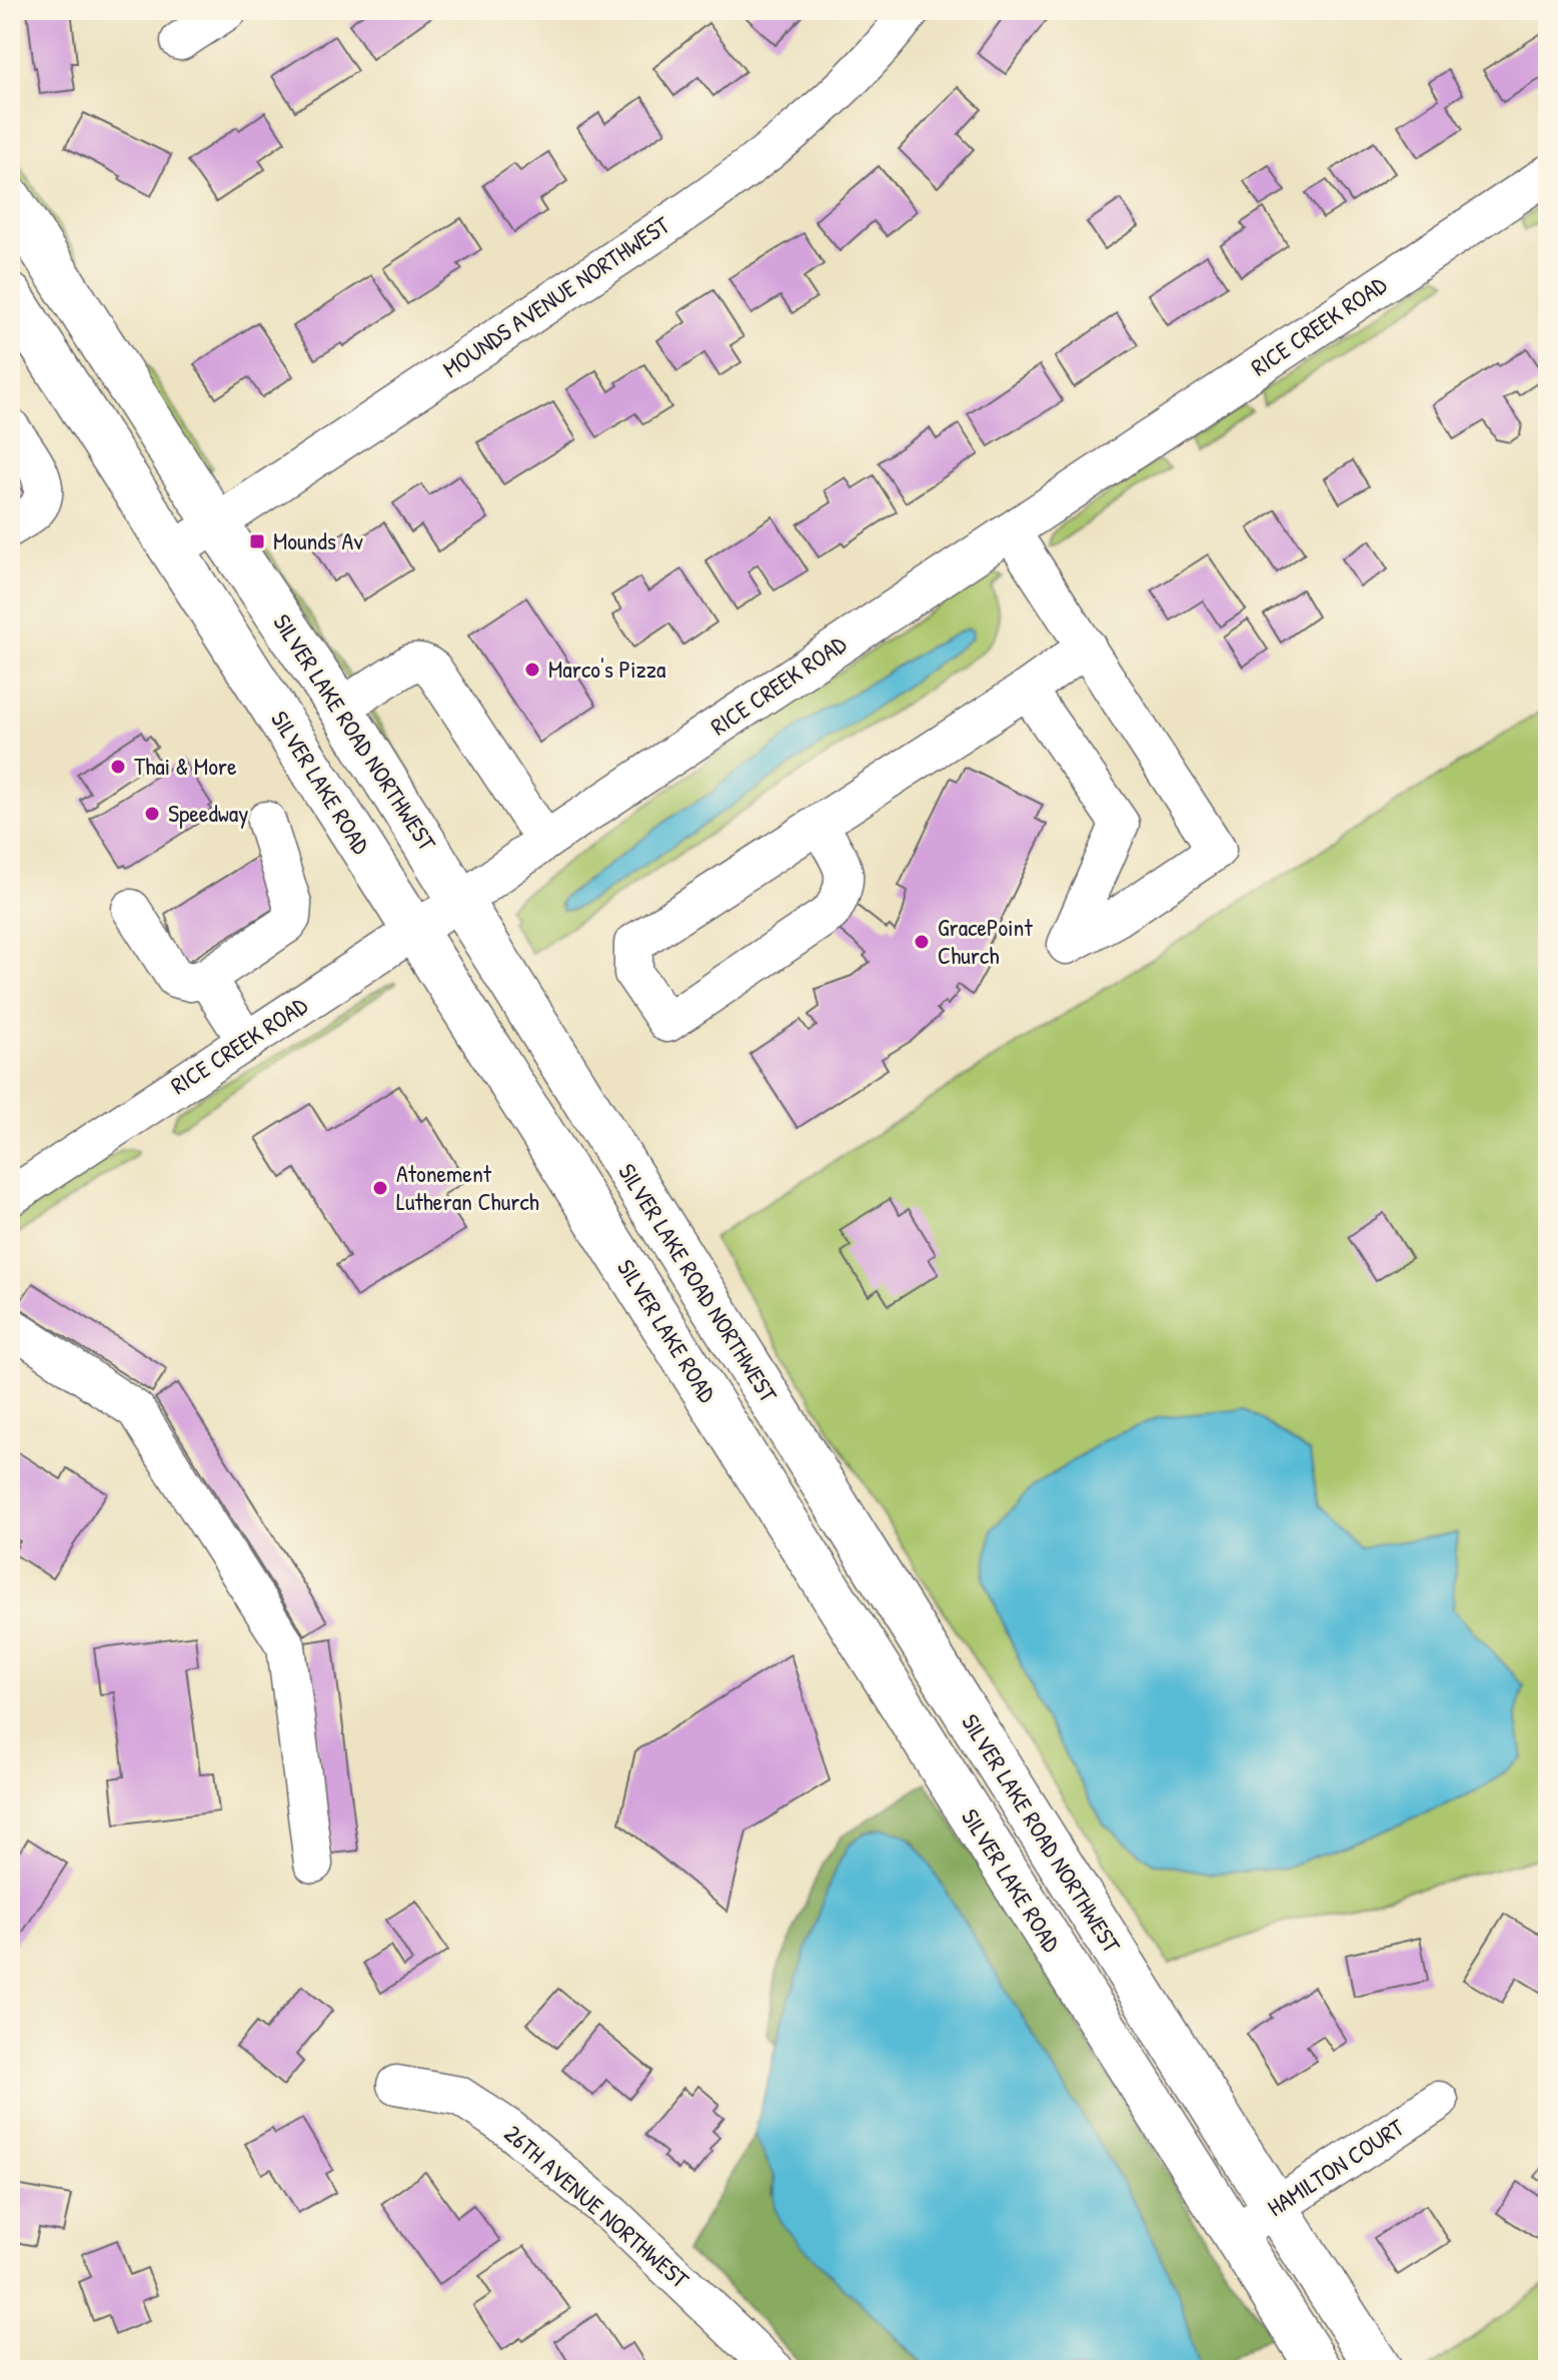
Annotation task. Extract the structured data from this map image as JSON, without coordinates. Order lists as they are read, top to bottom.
{
  "streets": {
    "main road": ["SILVER LAKE ROAD NORTHWEST", "SILVER LAKE ROAD"],
    "street": [
      "MOUNDS AVENUE NORTHWEST",
      "RICE CREEK ROAD",
      "HAMILTON COURT",
      "26TH AVENUE NORTHWEST"
    ]
  },
  "crossings": [
    ["MOUNDS AVENUE NORTHWEST", "SILVER LAKE ROAD NORTHWEST"],
    ["MOUNDS AVENUE NORTHWEST", "SILVER LAKE ROAD"],
    ["RICE CREEK ROAD", "SILVER LAKE ROAD NORTHWEST"],
    ["RICE CREEK ROAD", "SILVER LAKE ROAD"],
    ["SILVER LAKE ROAD NORTHWEST", "HAMILTON COURT"],
    ["SILVER LAKE ROAD", "HAMILTON COURT"]
  ],
  "places": {
    "transit": ["Mounds Av"],
    "other": [
      "Marco's Pizza",
      "Thai & More",
      "Speedway",
      "GracePoint Church",
      "Atonement Lutheran Church"
    ]
  }
}
